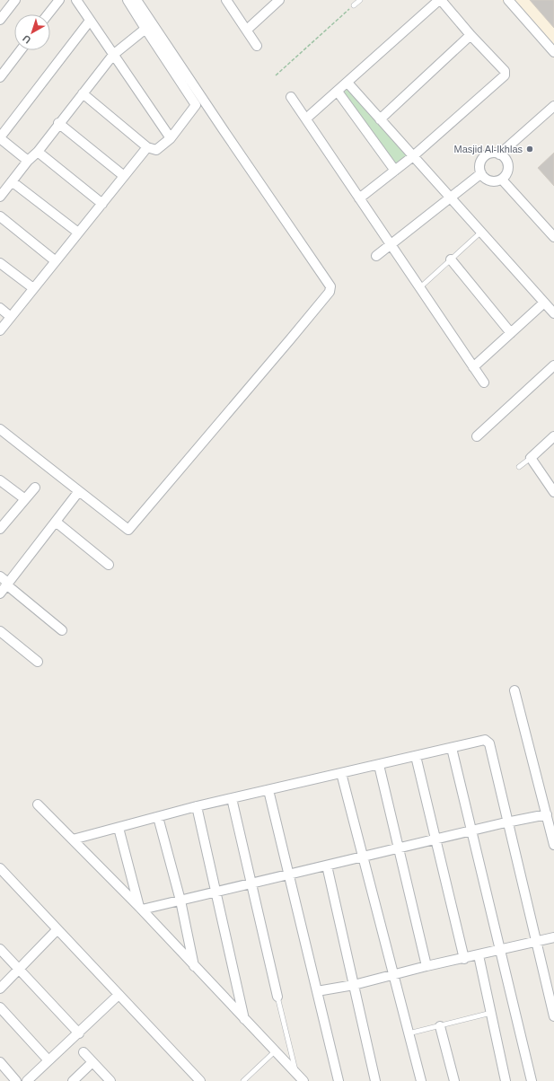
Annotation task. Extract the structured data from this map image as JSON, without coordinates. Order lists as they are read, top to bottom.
{
  "places": ["Masjid Al-Ikhlas"],
  "north": "bottom left"
}
